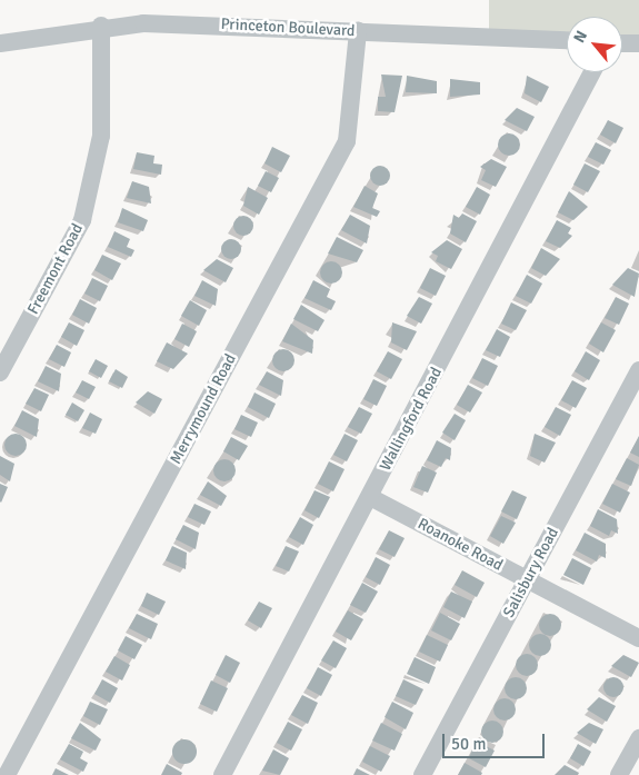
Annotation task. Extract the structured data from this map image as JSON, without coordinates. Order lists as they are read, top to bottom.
{
  "streets": {
    "street": [
      "Princeton Boulevard",
      "Freemont Road",
      "Merrymound Road",
      "Wallingford Road",
      "Roanoke Road",
      "Salisbury Road"
    ]
  },
  "crossings": [
    ["Princeton Boulevard", "Freemont Road"],
    ["Princeton Boulevard", "Merrymound Road"],
    ["Wallingford Road", "Roanoke Road"],
    ["Roanoke Road", "Salisbury Road"]
  ],
  "scale_bar": "50 m",
  "north": "top left"
}
